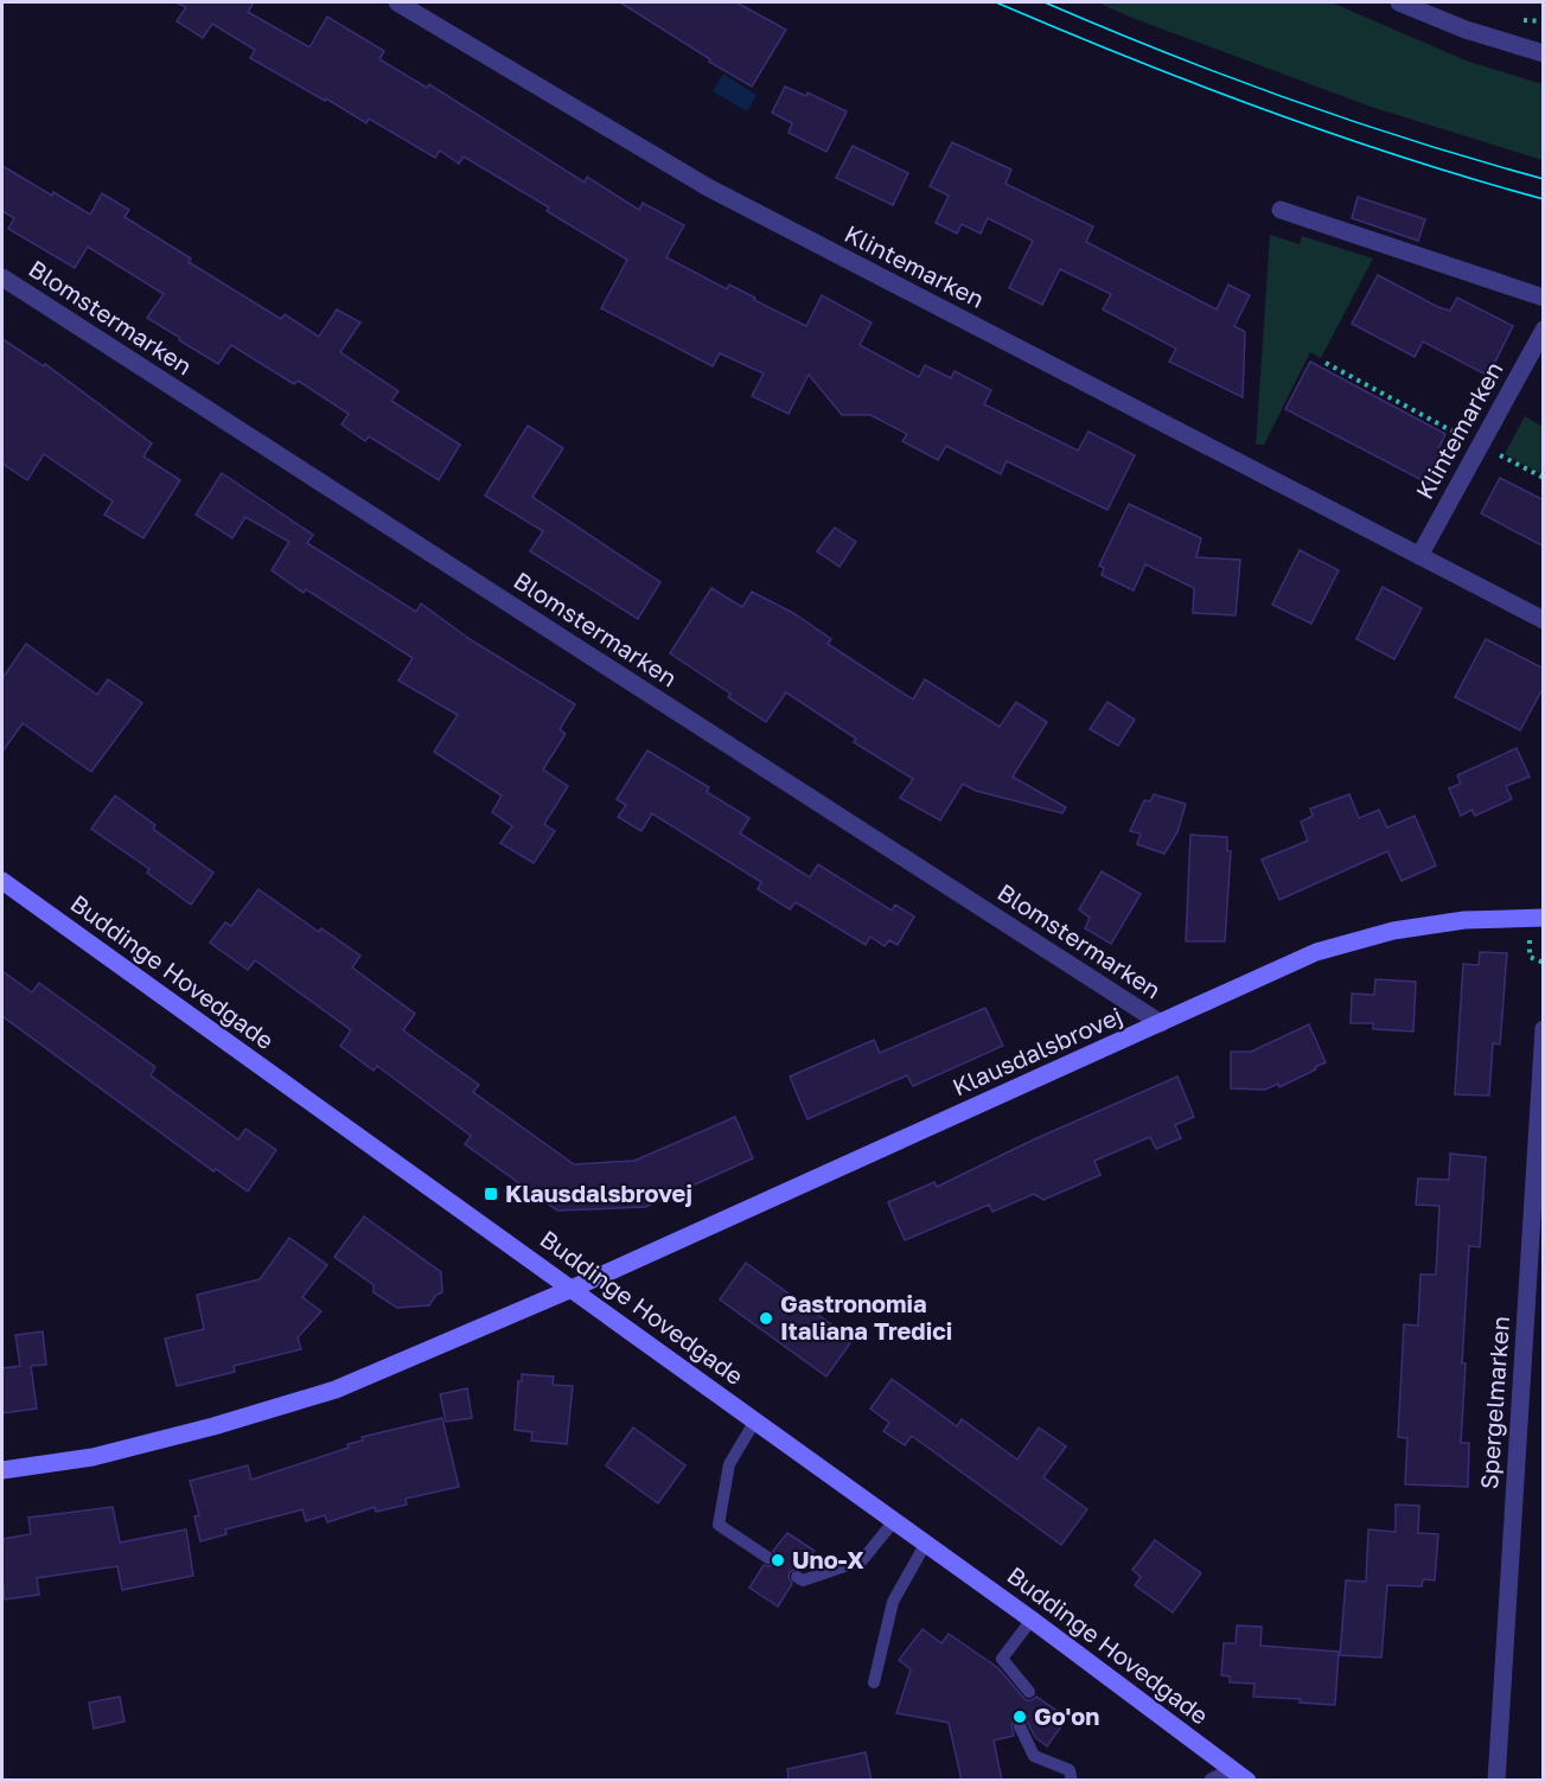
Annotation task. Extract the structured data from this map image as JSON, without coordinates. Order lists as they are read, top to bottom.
{
  "streets": {
    "street": [
      "Klintemarken",
      "Blomstermarken",
      "Buddinge Hovedgade",
      "Klausdalsbrovej",
      "Spergelmarken"
    ]
  },
  "crossings": [
    ["Blomstermarken", "Klausdalsbrovej"],
    ["Buddinge Hovedgade", "Klausdalsbrovej"]
  ],
  "places": {
    "transit": ["Klausdalsbrovej"],
    "other": ["Gastronomia Italiana Tredici", "Uno-X", "Go'on"]
  }
}
